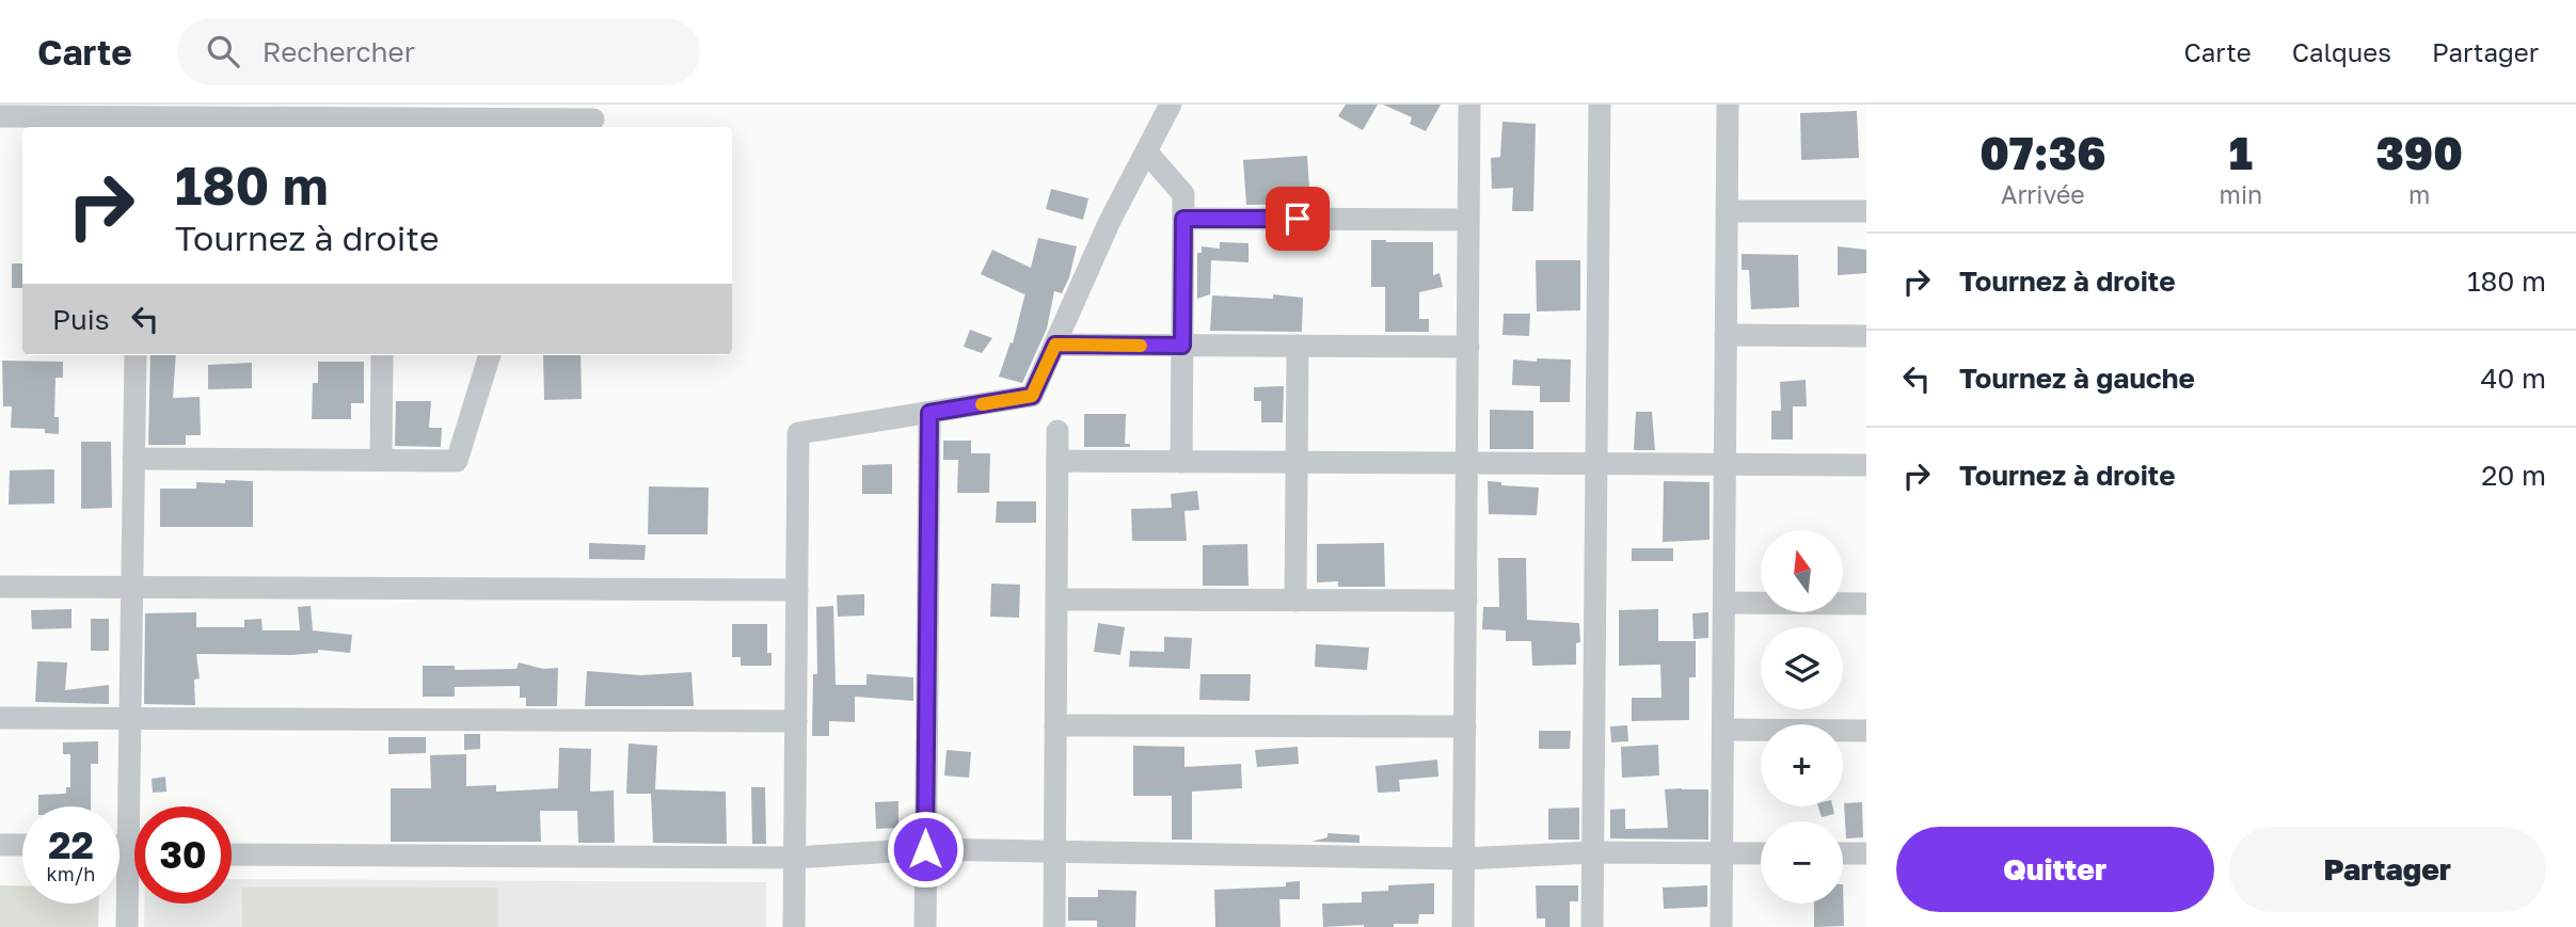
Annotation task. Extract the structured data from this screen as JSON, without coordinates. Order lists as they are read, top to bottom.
{
  "north": "top",
  "page": {
    "header": "Carte",
    "search": "Rechercher",
    "nav": ["Carte", "Calques", "Partager"],
    "eta": [
      "07:36",
      "Arrivée",
      "1",
      "min",
      "390",
      "m"
    ],
    "turn": ["180 m", "Tournez à droite"],
    "list": [
      {
        "name": "Tournez à droite",
        "value": "180 m"
      },
      {
        "name": "Tournez à gauche",
        "value": "40 m"
      },
      {
        "name": "Tournez à droite",
        "value": "20 m"
      }
    ],
    "then": "Puis",
    "map_buttons": ["+", "−"],
    "speed": "22 km/h",
    "limit": "30",
    "buttons": ["Quitter", "Partager"]
  }
}
